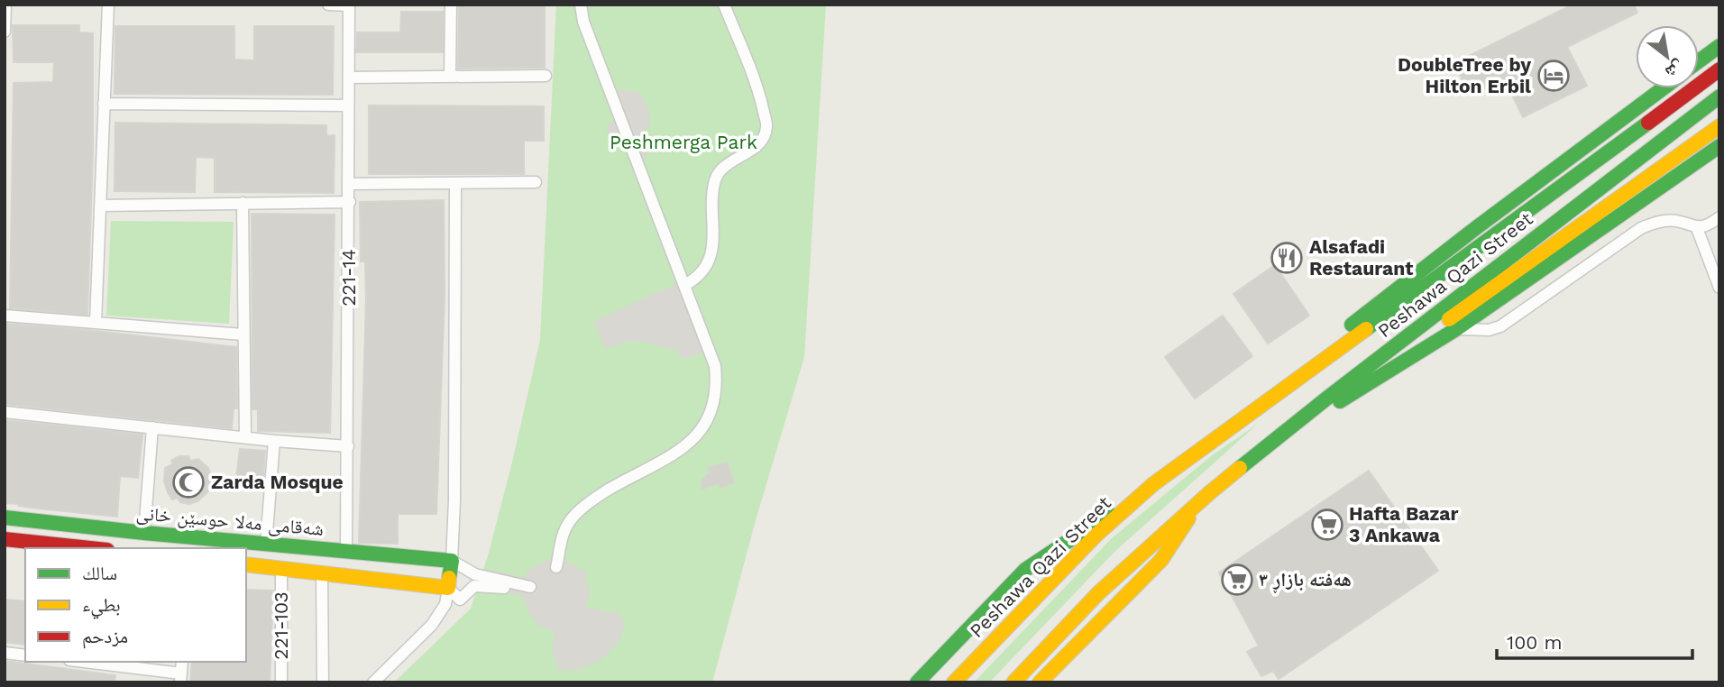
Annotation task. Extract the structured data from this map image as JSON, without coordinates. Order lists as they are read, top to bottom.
{
  "streets": {
    "main road": ["Peshawa Qazi Street", "شەقامی مەلا حوسێن خانی"],
    "street": ["221-14", "221-103"]
  },
  "crossings": [
    ["221-14", "شەقامی مەلا حوسێن خانی"]
  ],
  "parks": ["Peshmerga Park"],
  "places": {
    "hotel": ["DoubleTree by Hilton Erbil"],
    "restaurant": ["Alsafadi Restaurant"],
    "mosque": ["Zarda Mosque"],
    "supermarket": ["Hafta Bazar 3 Ankawa", "هەفتە بازاڕ ٣"]
  },
  "legend": ["سالك", "بطيء", "مزدحم"],
  "scale_bar": "100 m",
  "north": "bottom right"
}
